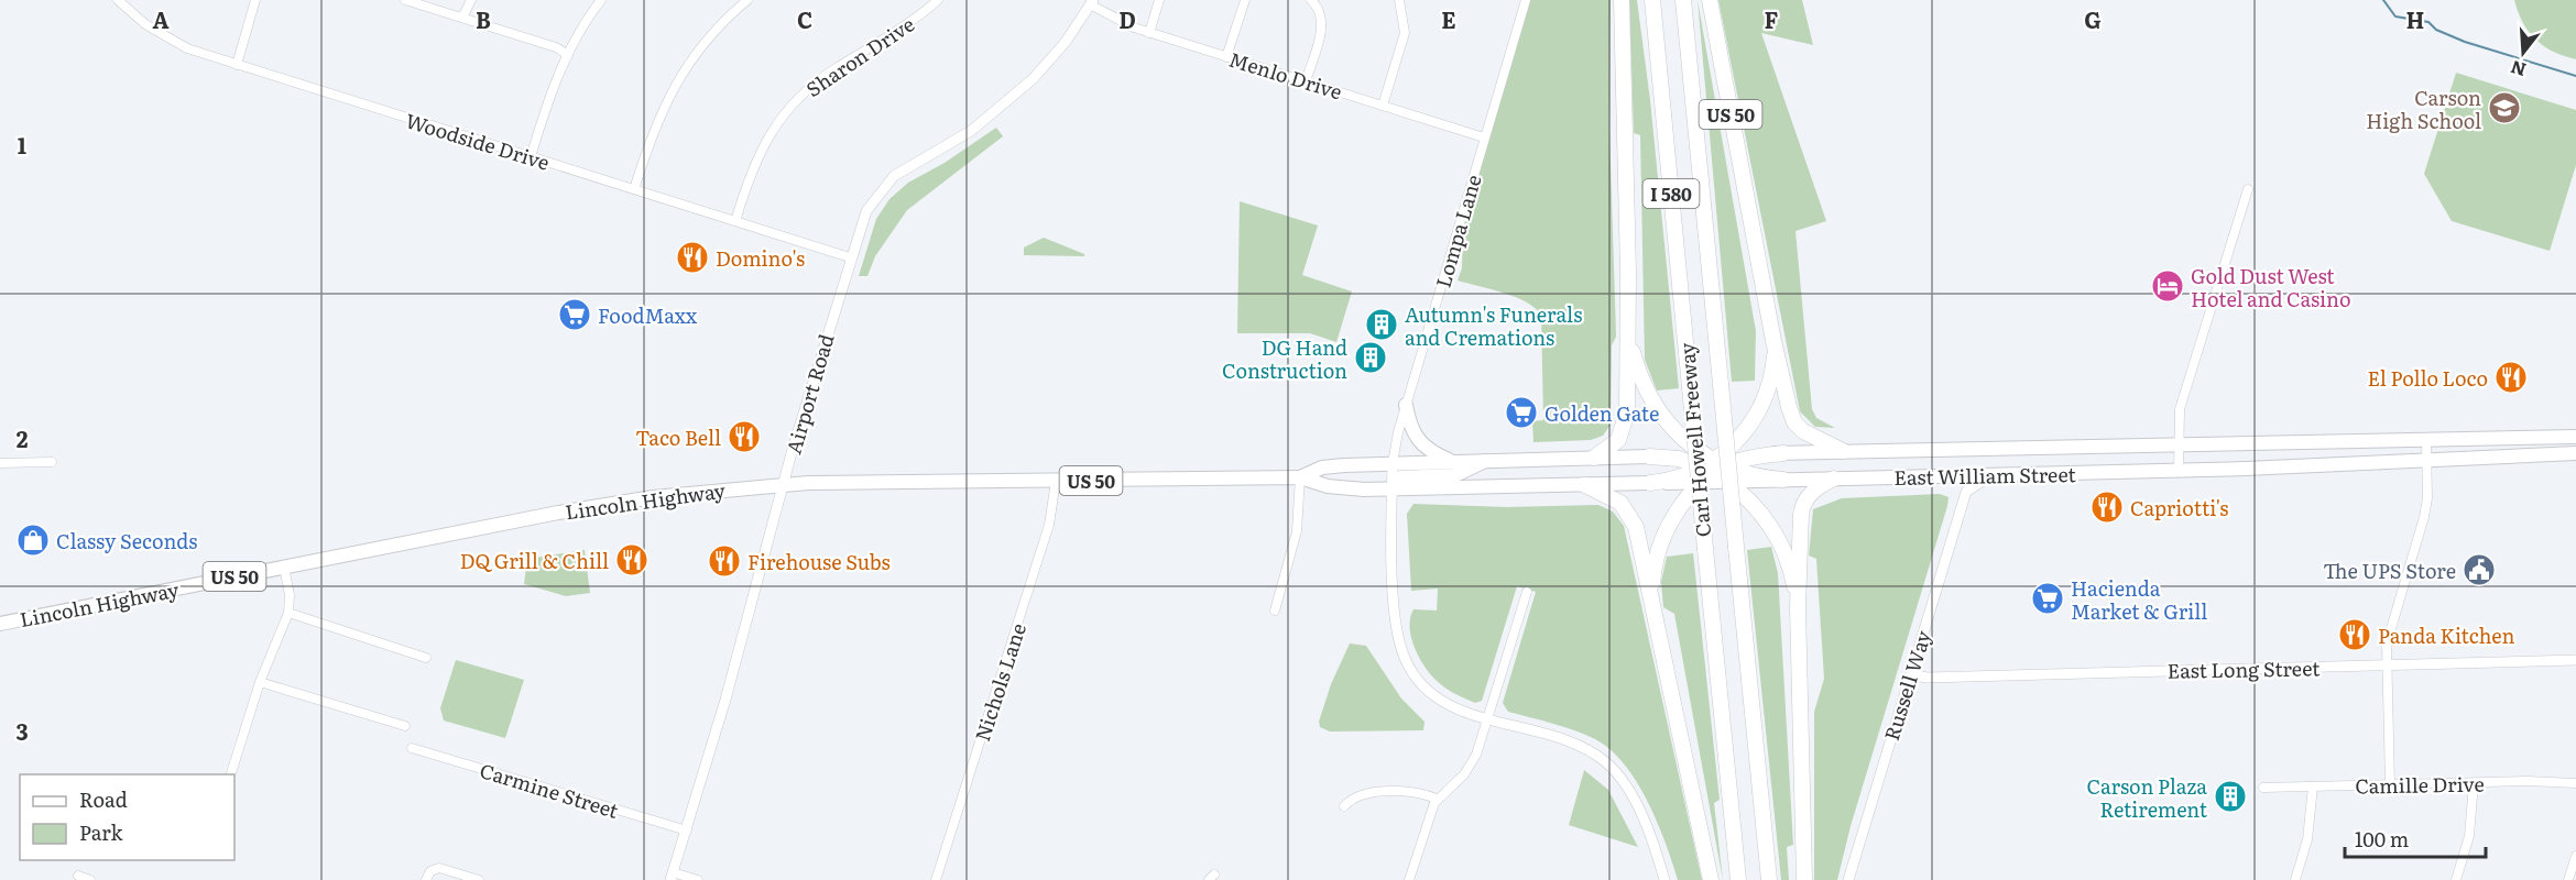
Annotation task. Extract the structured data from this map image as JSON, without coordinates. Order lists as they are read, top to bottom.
{
  "streets": {
    "highway": ["US 50", "I 580", "Carl Howell Freeway"],
    "main road": ["East William Street", "Lincoln Highway"],
    "street": [
      "Sharon Drive",
      "Menlo Drive",
      "Woodside Drive",
      "Lompa Lane",
      "Airport Road",
      "East Long Street",
      "Nichols Lane",
      "Russell Way",
      "Camille Drive",
      "Carmine Street"
    ]
  },
  "crossings": [
    ["Sharon Drive", "Woodside Drive"],
    ["Menlo Drive", "Lompa Lane"],
    ["Menlo Drive", "Airport Road"],
    ["US 50", "Lompa Lane"],
    ["US 50", "Lincoln Highway"],
    ["Woodside Drive", "Airport Road"],
    ["Lompa Lane", "Lincoln Highway"],
    ["Airport Road", "Lincoln Highway"],
    ["Airport Road", "Carmine Street"],
    ["Lincoln Highway", "Nichols Lane"],
    ["East Long Street", "Russell Way"]
  ],
  "places": {
    "school or university": ["Carson High School"],
    "restaurant": [
      "Domino's",
      "El Pollo Loco",
      "Taco Bell",
      "Capriotti's",
      "DQ Grill & Chill",
      "Firehouse Subs",
      "Panda Kitchen"
    ],
    "hotel": ["Gold Dust West Hotel and Casino"],
    "supermarket": ["FoodMaxx", "Golden Gate", "Hacienda Market & Grill"],
    "building": ["Autumn's Funerals and Cremations", "DG Hand Construction", "Carson Plaza Retirement"],
    "shop": ["Classy Seconds"],
    "public building": ["The UPS Store"]
  },
  "legend": ["Road", "Park"],
  "scale_bar": "100 m",
  "north": "bottom",
  "grid": {
    "columns": [
      "A",
      "B",
      "C",
      "D",
      "E",
      "F",
      "G",
      "H"
    ],
    "rows": ["1", "2", "3"]
  }
}
